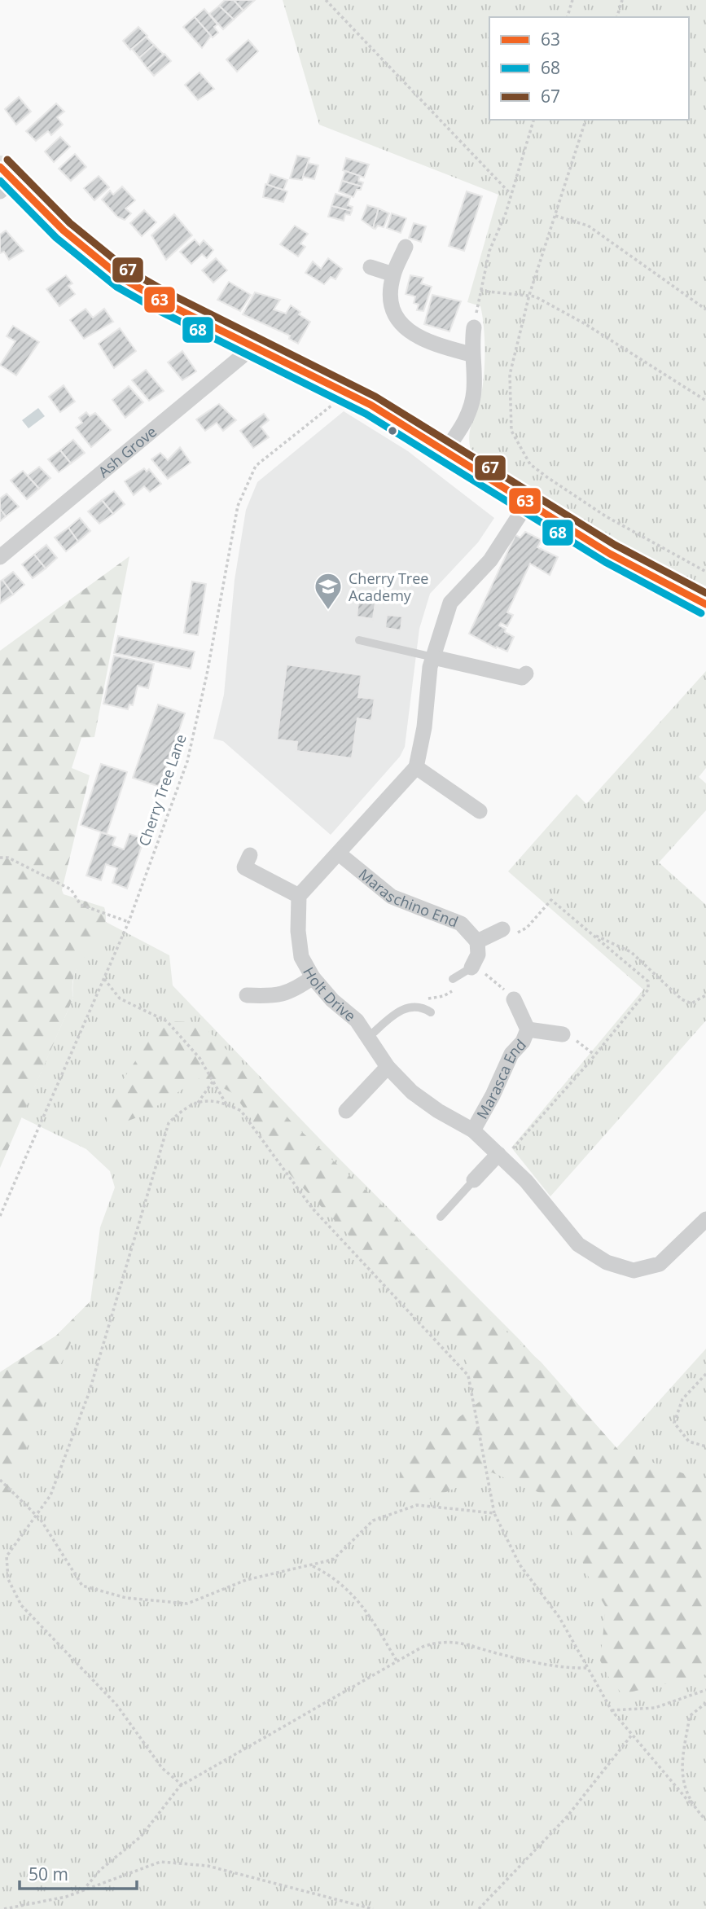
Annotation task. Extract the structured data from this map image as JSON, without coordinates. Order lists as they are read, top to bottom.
{
  "streets": {
    "street": [
      "Ash Grove",
      "Maraschino End",
      "Holt Drive",
      "Marasca End"
    ],
    "path": ["Cherry Tree Lane"]
  },
  "crossings": [
    ["Holt Drive", "Marasca End"]
  ],
  "places": {
    "school or university": ["Cherry Tree Academy"]
  },
  "lines": ["transit line 67", "transit line 63", "transit line 68"],
  "legend": ["63", "68", "67"],
  "scale_bar": "50 m"
}
